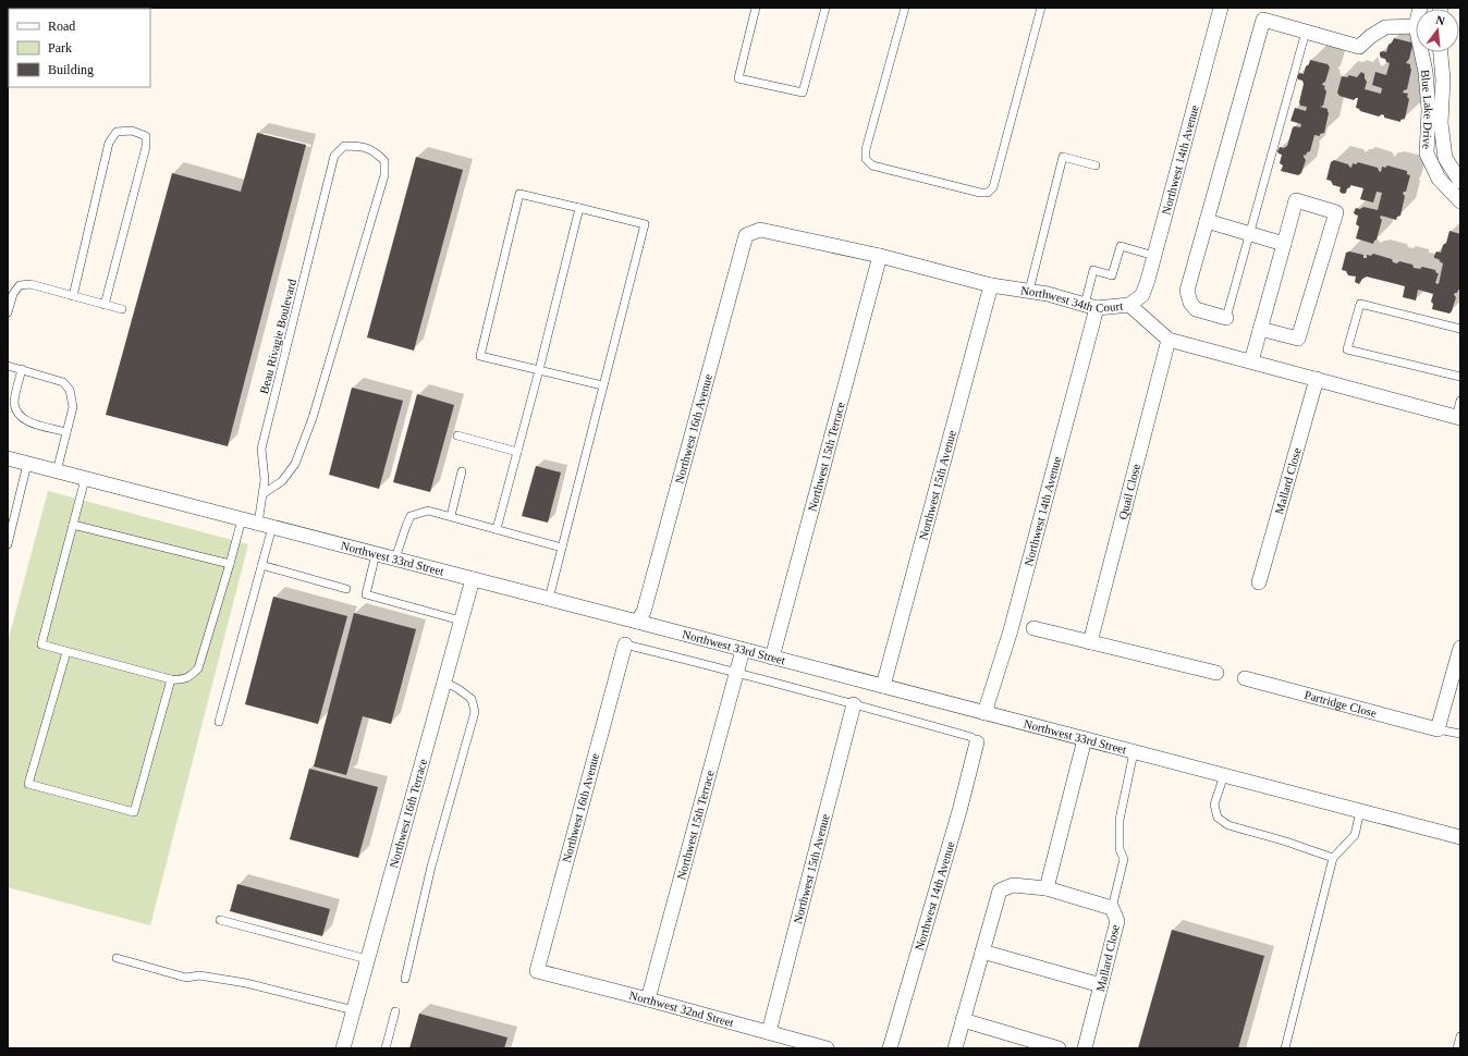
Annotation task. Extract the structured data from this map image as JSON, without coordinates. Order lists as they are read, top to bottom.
{
  "streets": {
    "street": [
      "Blue Lake Drive",
      "Northwest 14th Avenue",
      "Northwest 34th Court",
      "Northwest 16th Avenue",
      "Northwest 15th Terrace",
      "Mallard Close",
      "Northwest 15th Avenue",
      "Quail Close",
      "Northwest 33rd Street",
      "Partridge Close",
      "Northwest 16th Terrace",
      "Northwest 32nd Street"
    ],
    "lane": ["Beau Rivagie Boulevard"]
  },
  "crossings": [
    ["Northwest 14th Avenue", "Northwest 34th Court"],
    ["Northwest 14th Avenue", "Northwest 33rd Street"],
    ["Northwest 34th Court", "Northwest 16th Avenue"],
    ["Northwest 34th Court", "Northwest 15th Terrace"],
    ["Northwest 34th Court", "Mallard Close"],
    ["Northwest 34th Court", "Northwest 15th Avenue"],
    ["Northwest 34th Court", "Quail Close"],
    ["Beau Rivagie Boulevard", "Northwest 33rd Street"],
    ["Northwest 16th Avenue", "Northwest 33rd Street"],
    ["Northwest 16th Avenue", "Northwest 32nd Street"],
    ["Northwest 15th Terrace", "Northwest 33rd Street"],
    ["Northwest 15th Terrace", "Northwest 32nd Street"],
    ["Northwest 15th Avenue", "Northwest 33rd Street"],
    ["Northwest 15th Avenue", "Northwest 32nd Street"],
    ["Northwest 33rd Street", "Northwest 16th Terrace"]
  ],
  "legend": ["Road", "Park", "Building"],
  "north": "top"
}
